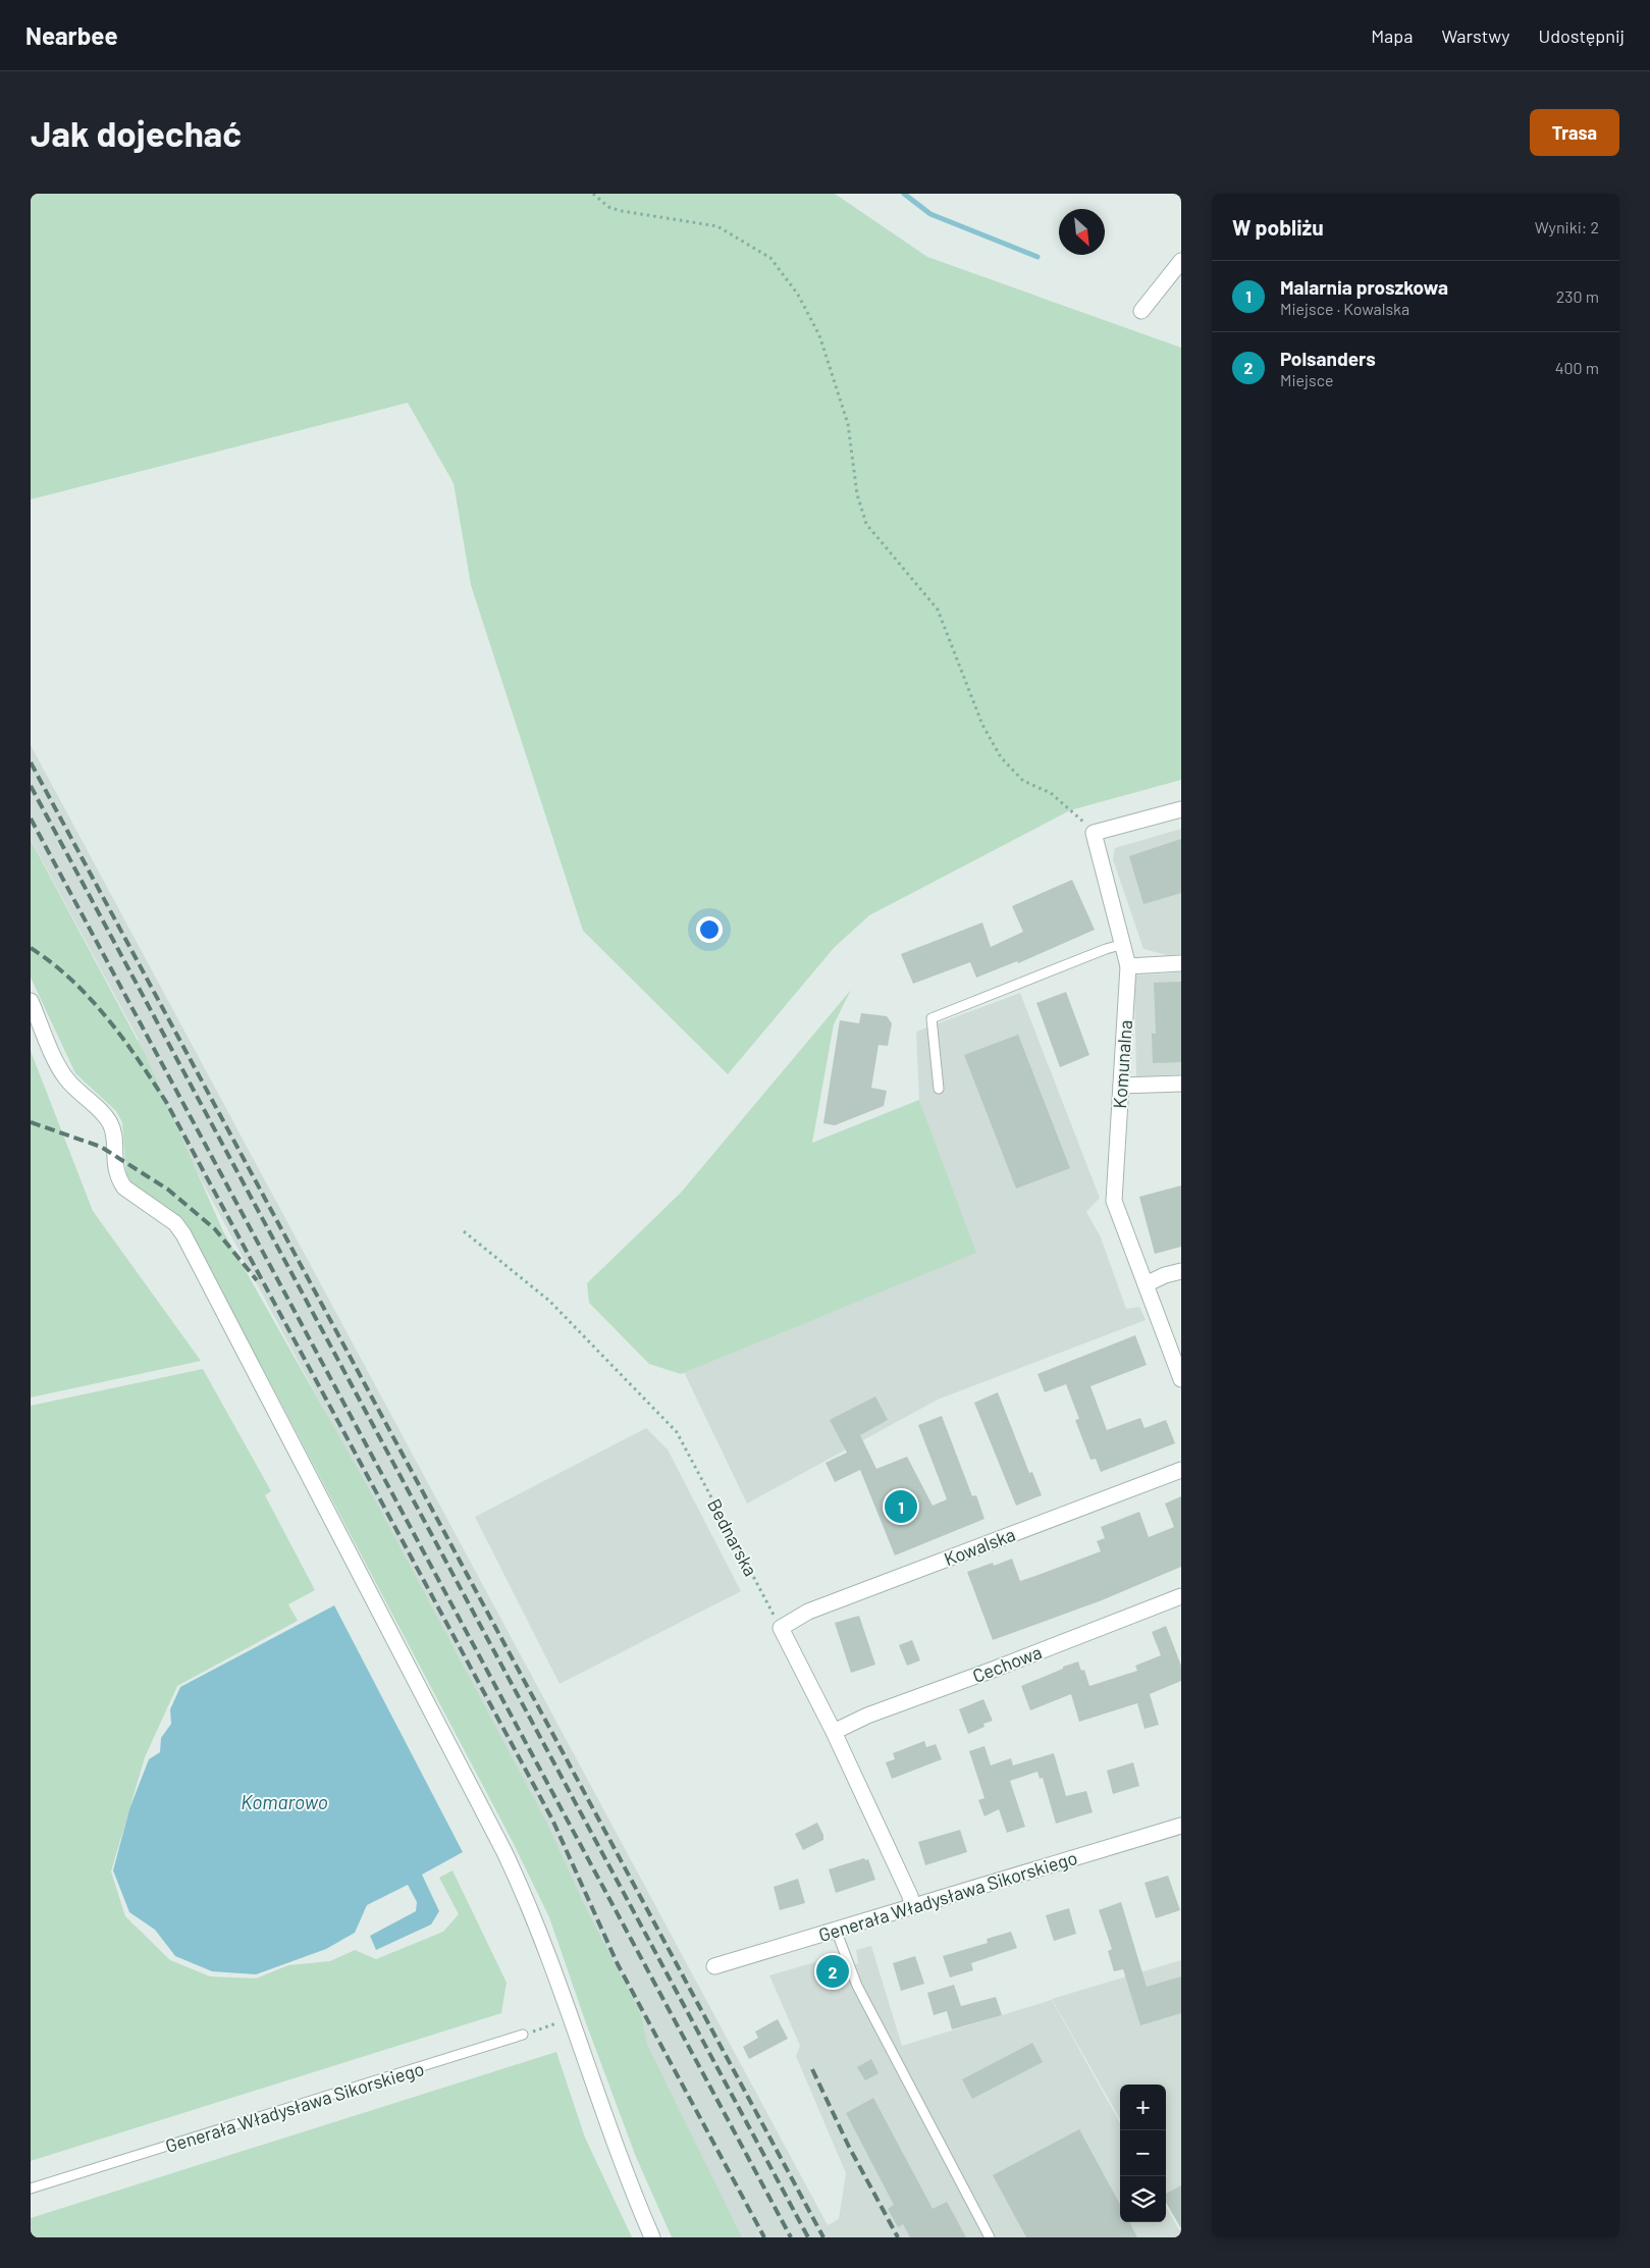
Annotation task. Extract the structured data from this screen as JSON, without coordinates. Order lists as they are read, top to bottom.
{
  "streets": {
    "street": [
      "Komunalna",
      "Kowalska",
      "Cechowa",
      "Generała Władysława Sikorskiego"
    ],
    "path": ["Bednarska"]
  },
  "crossings": [
    ["Bednarska", "Kowalska"]
  ],
  "water": ["Komarowo"],
  "north": "bottom right",
  "page": {
    "header": "Nearbee",
    "nav": ["Mapa", "Warstwy", "Udostępnij"],
    "buttons": "Trasa",
    "title": "Jak dojechać",
    "heading": ["W pobliżu", "Wyniki: 2"],
    "list": [
      {
        "mark": "1",
        "name": "Malarnia proszkowa",
        "note": "Miejsce · Kowalska",
        "value": "230 m"
      },
      {
        "mark": "2",
        "name": "Polsanders",
        "note": "Miejsce",
        "value": "400 m"
      }
    ],
    "pins": ["1", "2"],
    "map_buttons": ["+", "−"]
  }
}
